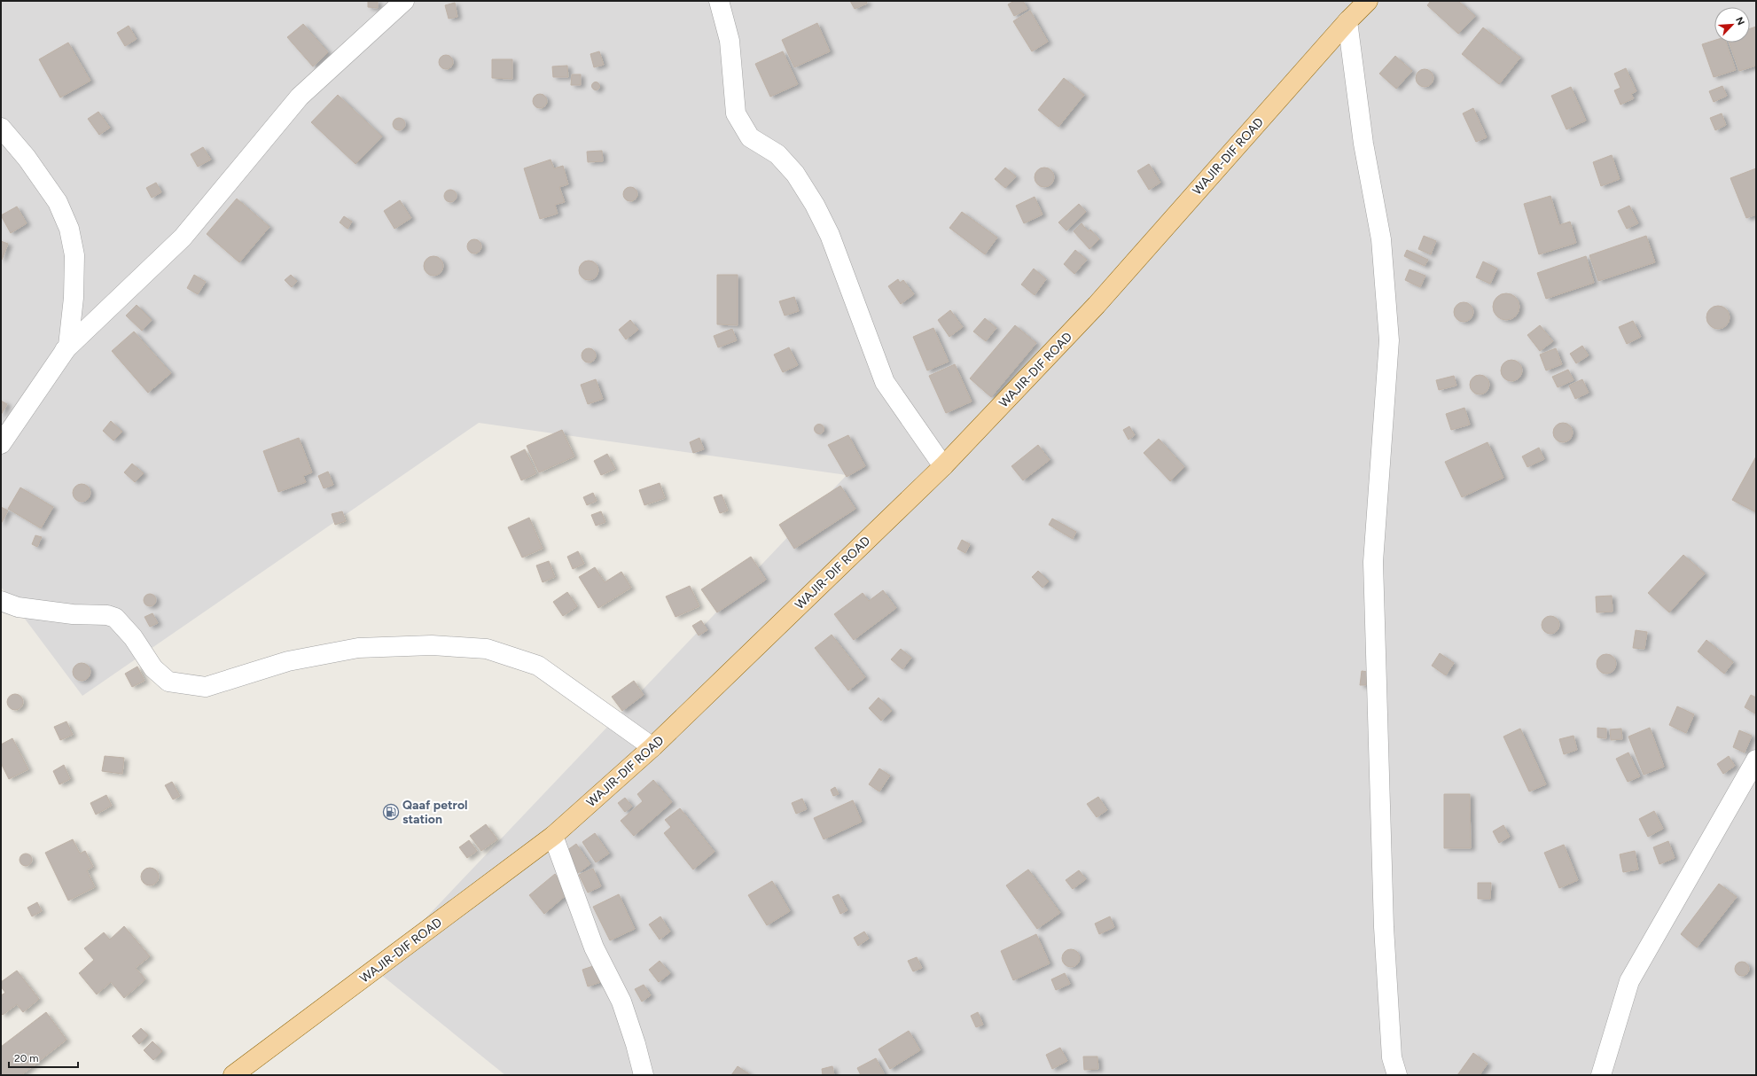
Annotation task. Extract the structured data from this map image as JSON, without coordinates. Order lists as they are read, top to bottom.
{
  "streets": {
    "main road": ["WAJIR-DIF ROAD"]
  },
  "places": {
    "fuel station": ["Qaaf petrol station"]
  },
  "scale_bar": "20 m",
  "north": "top right"
}
